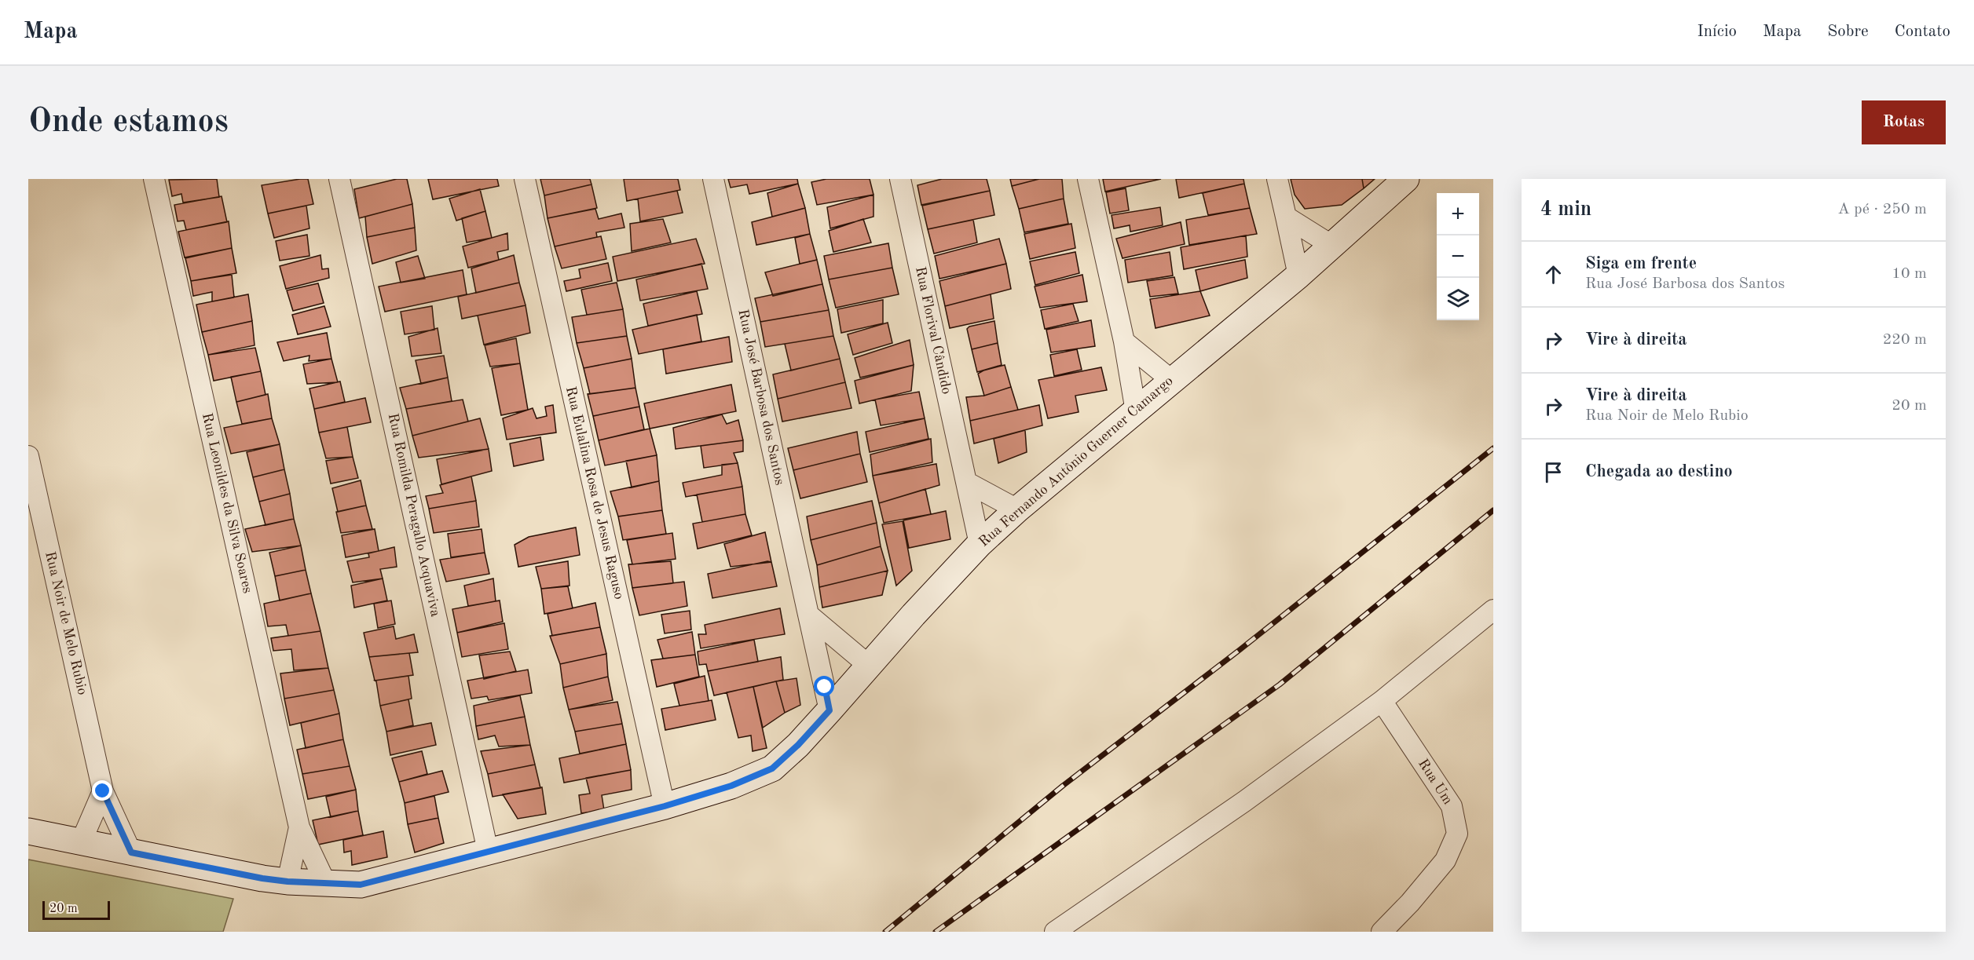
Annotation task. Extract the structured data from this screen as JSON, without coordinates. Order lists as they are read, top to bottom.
{
  "streets": {
    "street": [
      "Rua Florival Cândido",
      "Rua José Barbosa dos Santos",
      "Rua Fernando Antônio Guerner Camargo",
      "Rua Eulalina Rosa de Jesus Raguso",
      "Rua Leonildes da Silva Soares",
      "Rua Romilda Peragallo Acquaviva",
      "Rua Noir de Melo Rubio",
      "Rua Um"
    ]
  },
  "crossings": [
    ["Rua Florival Cândido", "Rua Fernando Antônio Guerner Camargo"],
    ["Rua José Barbosa dos Santos", "Rua Fernando Antônio Guerner Camargo"],
    ["Rua Fernando Antônio Guerner Camargo", "Rua Eulalina Rosa de Jesus Raguso"],
    ["Rua Fernando Antônio Guerner Camargo", "Rua Leonildes da Silva Soares"],
    ["Rua Fernando Antônio Guerner Camargo", "Rua Romilda Peragallo Acquaviva"],
    ["Rua Fernando Antônio Guerner Camargo", "Rua Noir de Melo Rubio"]
  ],
  "scale_bar": "20 m",
  "page": {
    "header": "Mapa",
    "nav": [
      "Início",
      "Mapa",
      "Sobre",
      "Contato"
    ],
    "buttons": "Rotas",
    "title": "Onde estamos",
    "heading": ["4 min", "A pé · 250 m"],
    "map_buttons": ["+", "−"],
    "list": [
      ["Siga em frente", "Rua José Barbosa dos Santos", "10 m"],
      ["Vire à direita", "220 m"],
      ["Vire à direita", "Rua Noir de Melo Rubio", "20 m"],
      "Chegada ao destino"
    ],
    "scale": "20 m"
  }
}
